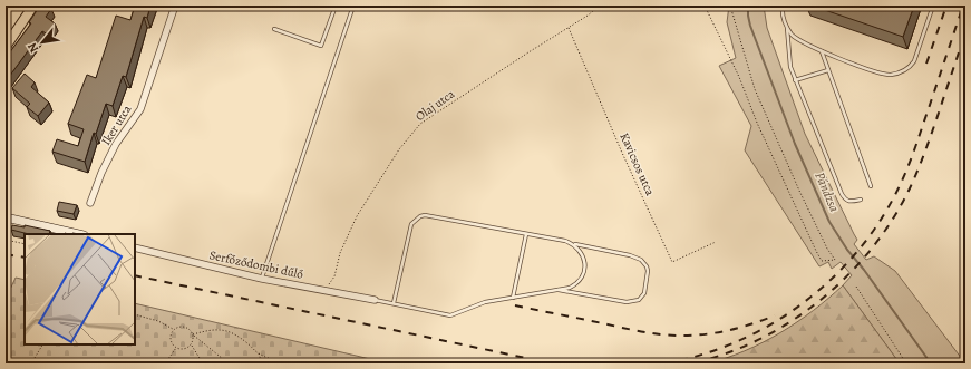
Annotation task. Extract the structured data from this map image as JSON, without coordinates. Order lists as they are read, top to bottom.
{
  "streets": {
    "street": ["Iker utca", "Serfőződombi dűlő"],
    "path": ["Olaj utca", "Kavicsos utca"]
  },
  "crossings": [
    ["Olaj utca", "Kavicsos utca"],
    ["Olaj utca", "Serfőződombi dűlő"]
  ],
  "water": ["Pándzsa"],
  "north": "bottom left"
}
